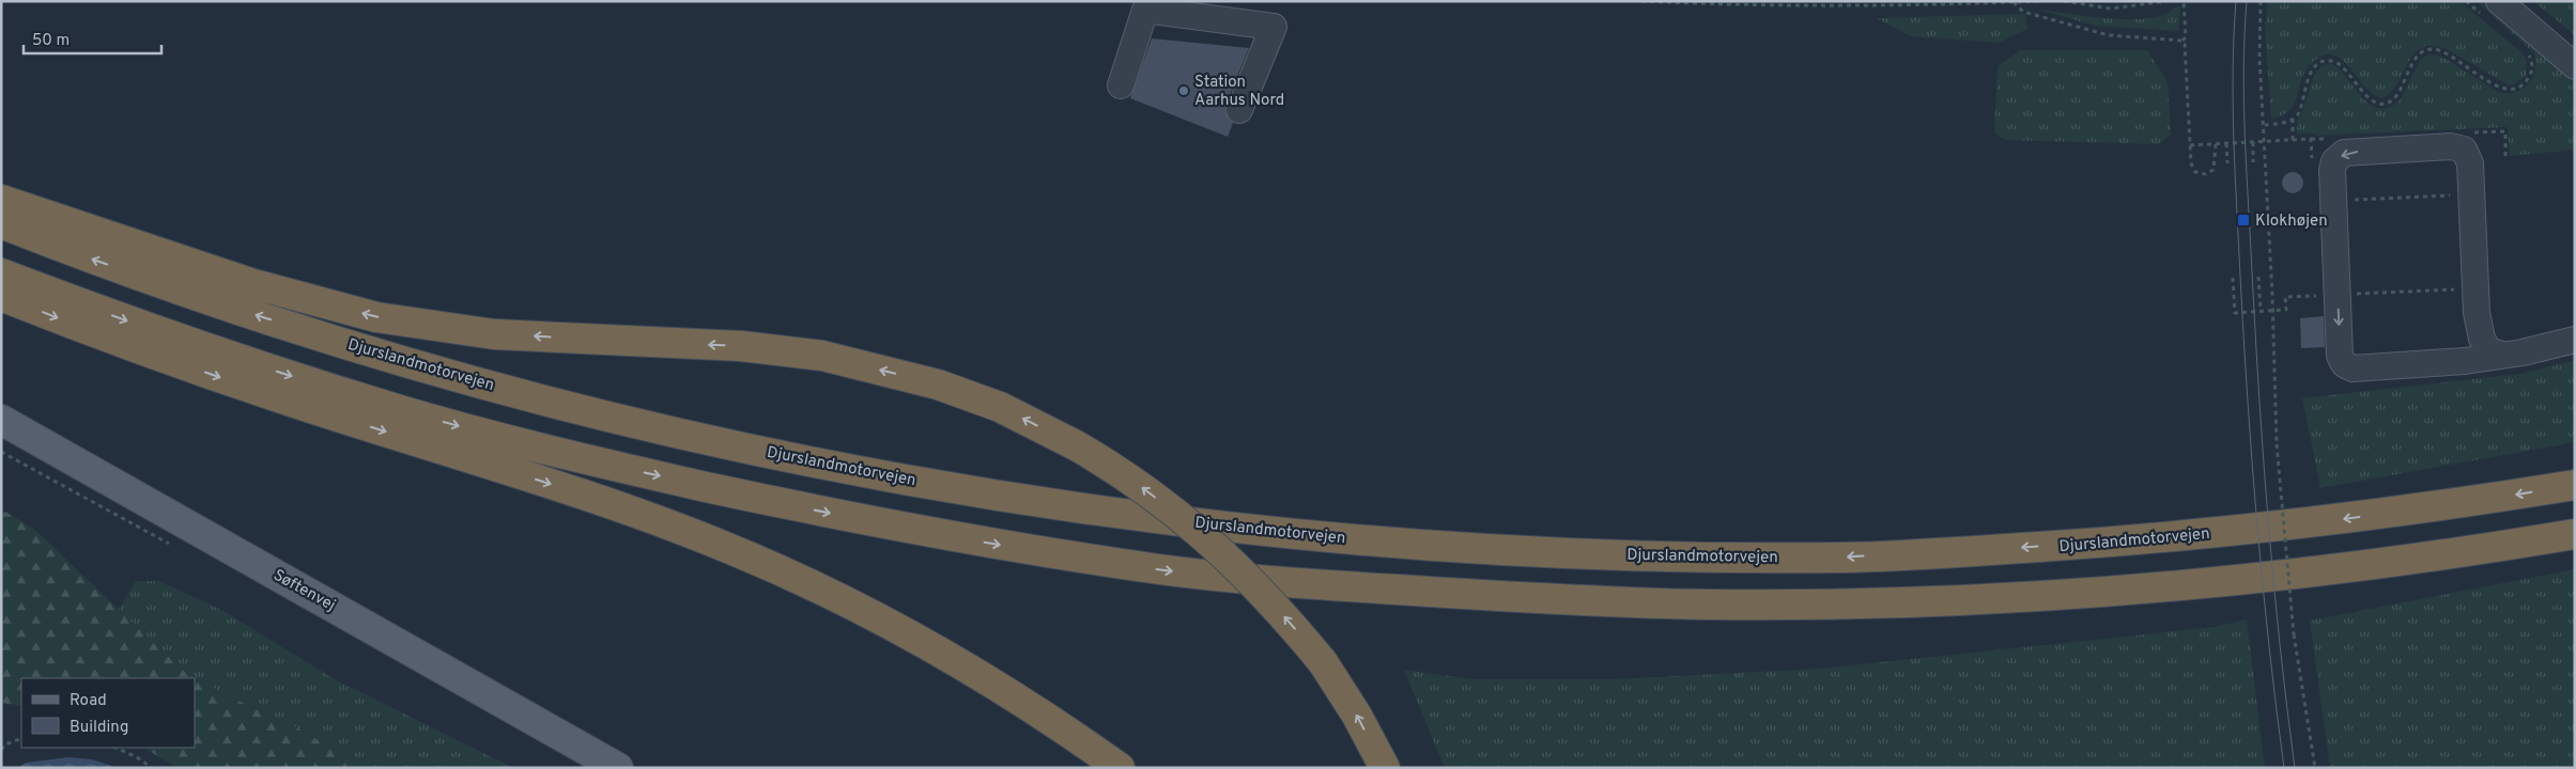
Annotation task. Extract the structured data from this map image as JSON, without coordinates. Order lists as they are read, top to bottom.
{
  "streets": {
    "highway": ["Djurslandmotorvejen"],
    "main road": ["Søftenvej"]
  },
  "places": {
    "other": ["Station Aarhus Nord"],
    "transit": ["Klokhøjen"]
  },
  "legend": ["Road", "Building"],
  "scale_bar": "50 m"
}
